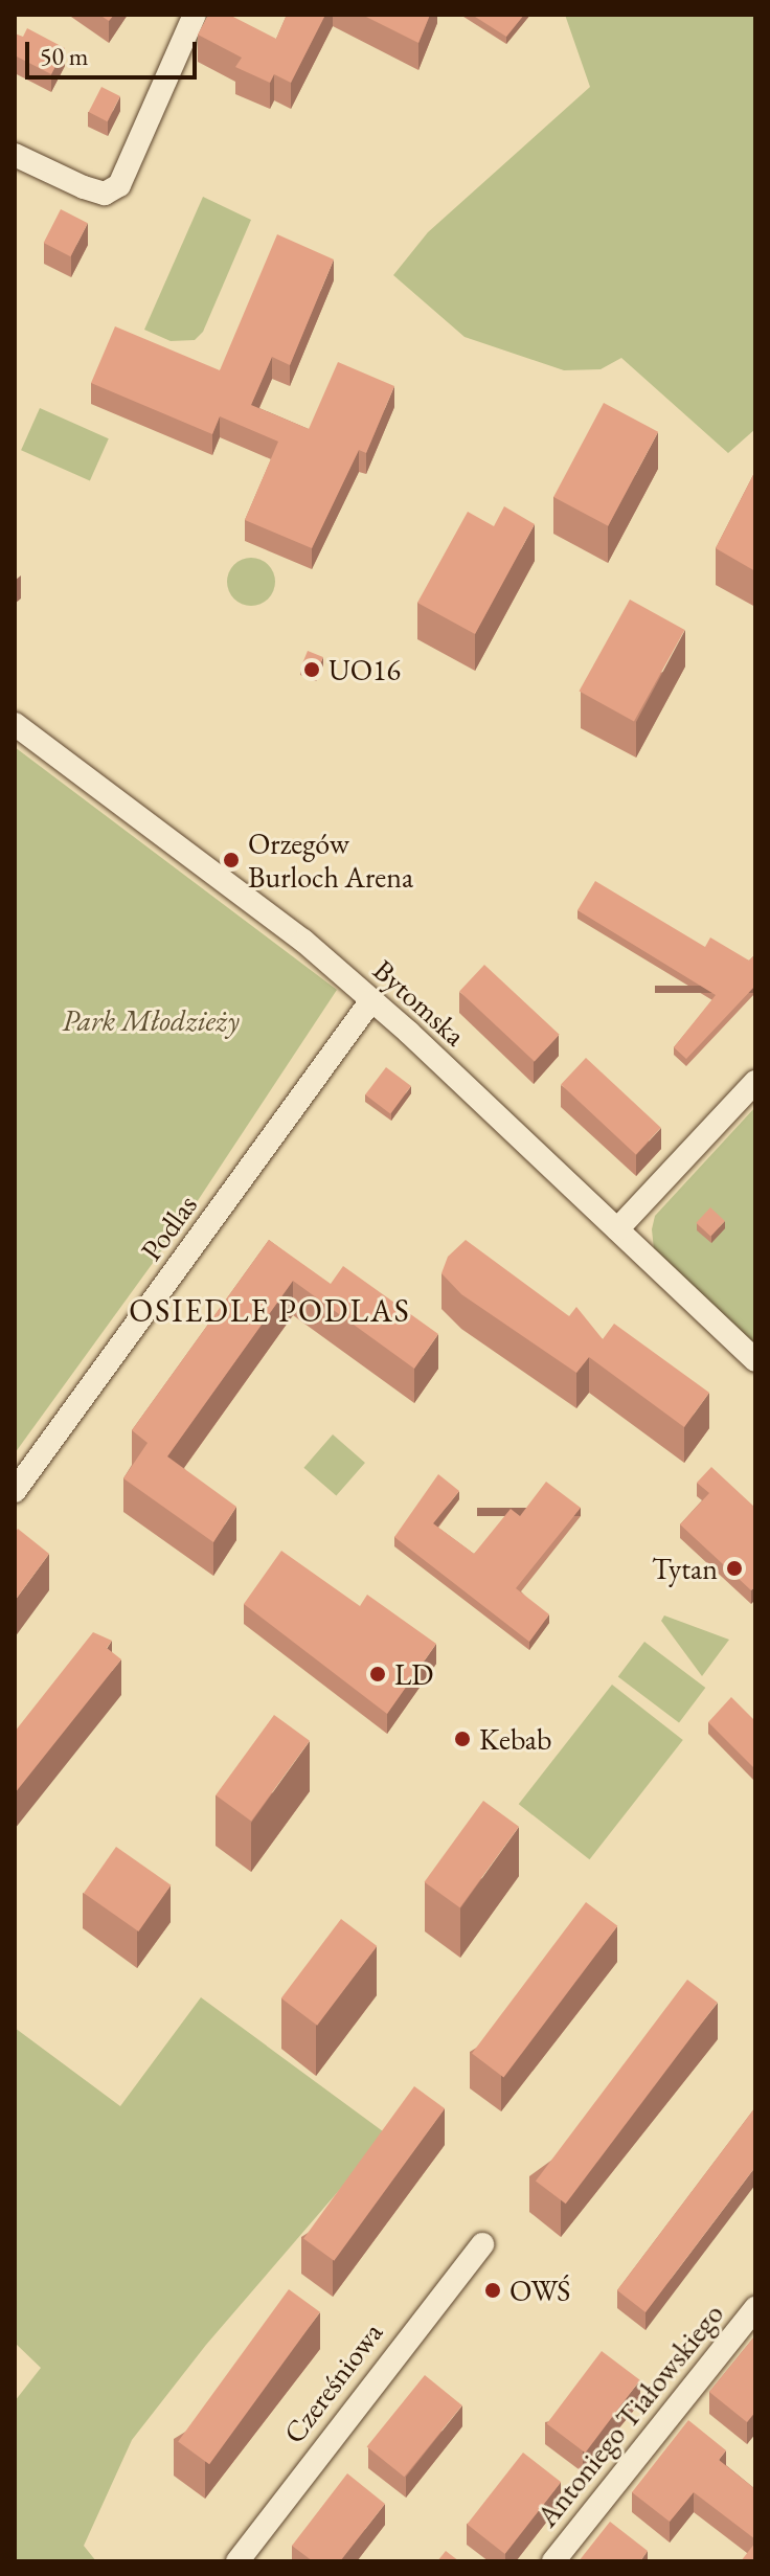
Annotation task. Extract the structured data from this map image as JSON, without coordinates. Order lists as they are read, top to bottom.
{
  "streets": {
    "street": [
      "Bytomska",
      "Podlas",
      "Czereśniowa",
      "Antoniego Tiałowskiego"
    ]
  },
  "crossings": [
    ["Bytomska", "Podlas"]
  ],
  "districts": ["OSIEDLE PODLAS"],
  "parks": ["Park Młodzieży"],
  "places": [
    "UO16",
    "Orzegów Burloch Arena",
    "Tytan",
    "LD",
    "Kebab",
    "OWŚ"
  ],
  "scale_bar": "50 m"
}
